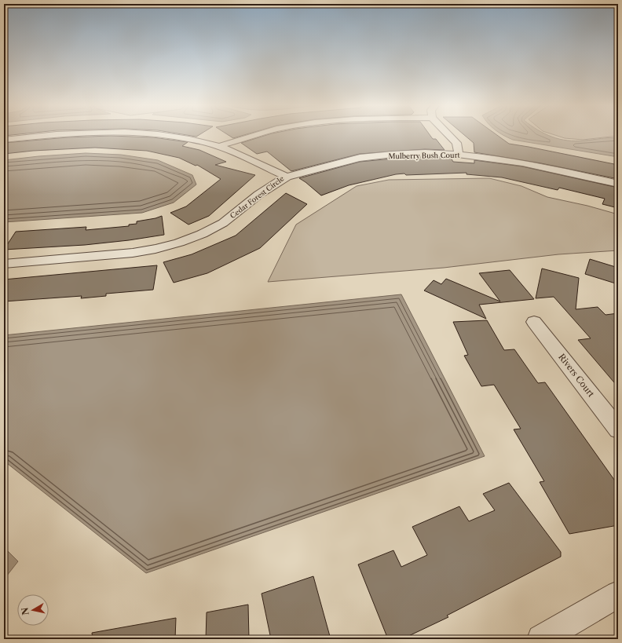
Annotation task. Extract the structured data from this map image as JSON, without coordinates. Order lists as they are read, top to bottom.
{
  "streets": {
    "street": ["Mulberry Bush Court", "Cedar Forest Circle", "Rivers Court"]
  },
  "crossings": [
    ["Mulberry Bush Court", "Cedar Forest Circle"]
  ],
  "north": "left"
}
